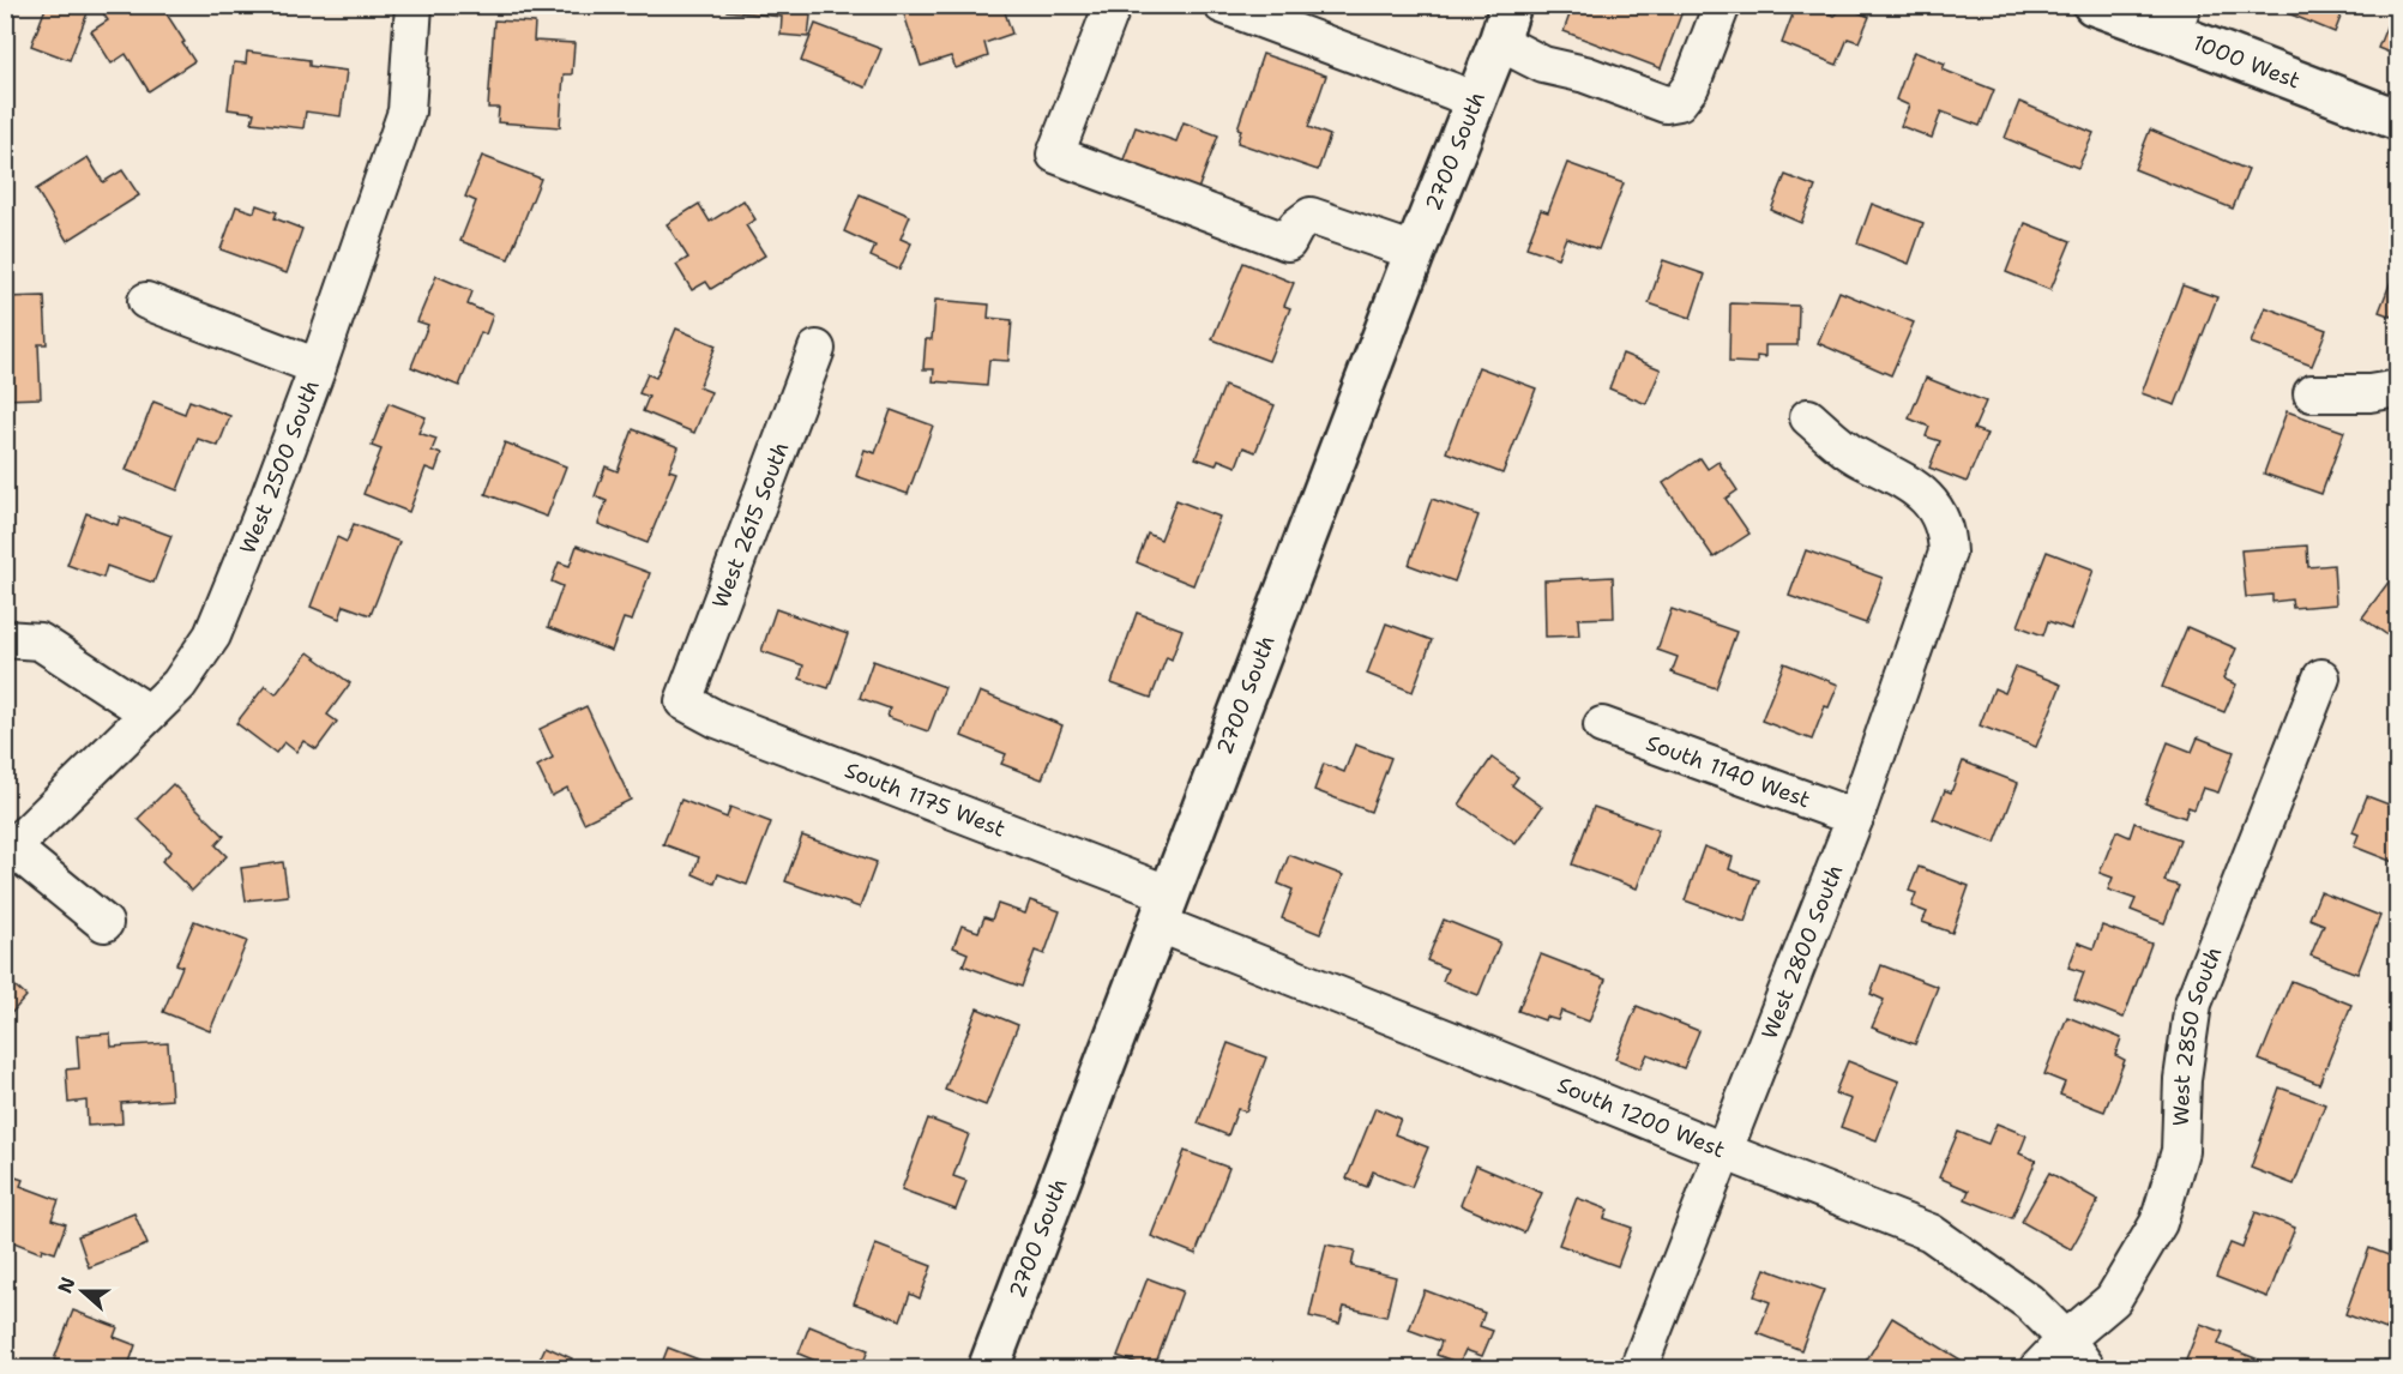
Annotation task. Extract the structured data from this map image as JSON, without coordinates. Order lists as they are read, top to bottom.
{
  "streets": {
    "main road": ["1000 West", "2700 South"],
    "street": [
      "West 2500 South",
      "West 2615 South",
      "South 1140 West",
      "South 1175 West",
      "West 2800 South",
      "West 2850 South",
      "South 1200 West"
    ]
  },
  "crossings": [
    ["2700 South", "South 1175 West"],
    ["2700 South", "South 1200 West"],
    ["West 2615 South", "South 1175 West"],
    ["South 1140 West", "West 2800 South"],
    ["South 1175 West", "South 1200 West"],
    ["West 2800 South", "South 1200 West"],
    ["West 2850 South", "South 1200 West"]
  ],
  "north": "left"
}
